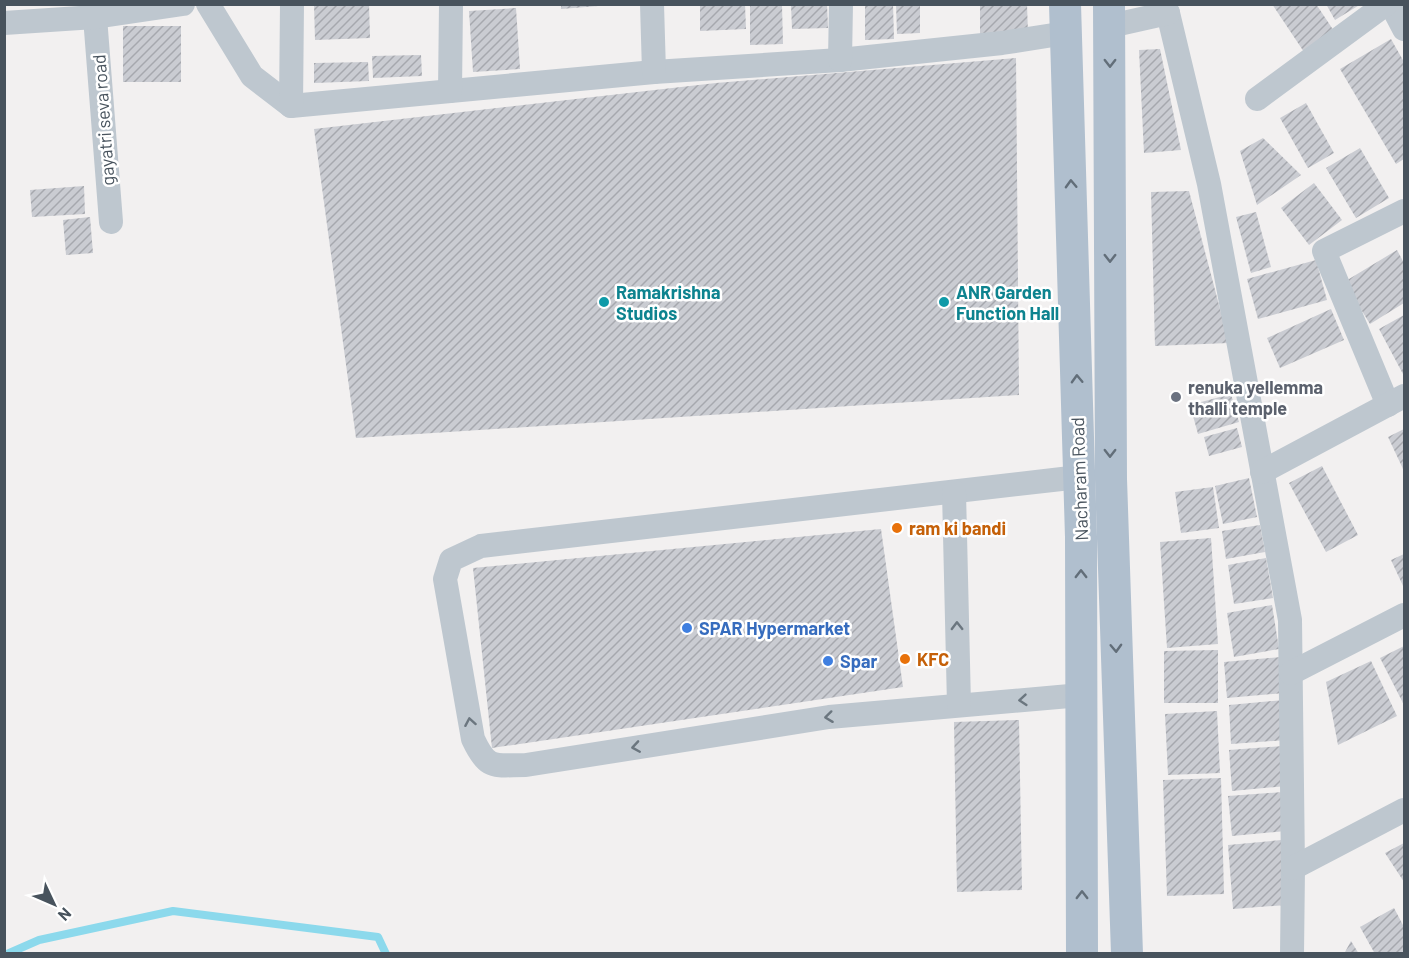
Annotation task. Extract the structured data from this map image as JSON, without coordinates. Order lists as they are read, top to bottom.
{
  "streets": {
    "main road": ["Nacharam Road"],
    "street": ["gayatri seva road"]
  },
  "places": [
    "Ramakrishna Studios",
    "ANR Garden Function Hall",
    "renuka yellemma thalli temple",
    "ram ki bandi",
    "SPAR Hypermarket",
    "KFC",
    "Spar"
  ],
  "north": "bottom right"
}
